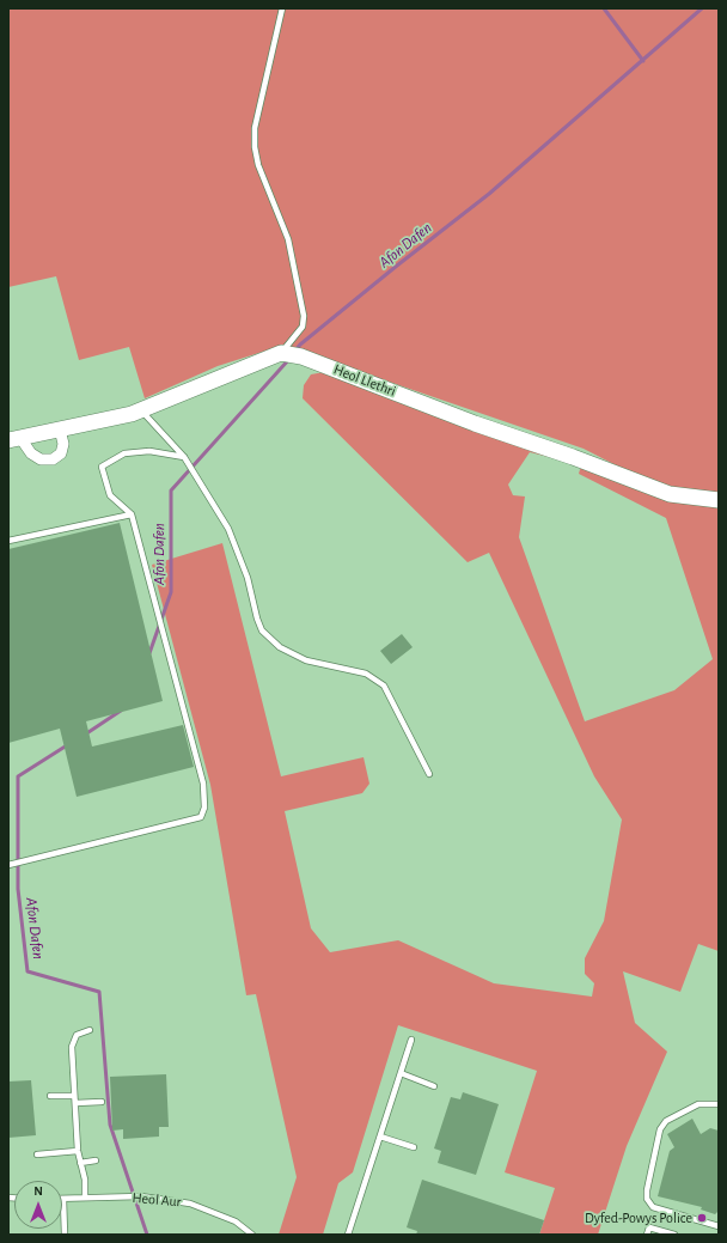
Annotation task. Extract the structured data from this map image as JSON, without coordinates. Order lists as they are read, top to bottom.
{
  "streets": {
    "street": ["Heol Llethri"],
    "lane": ["Heol Aur"]
  },
  "water": ["Afon Dafen"],
  "places": ["Dyfed-Powys Police"],
  "north": "top"
}
